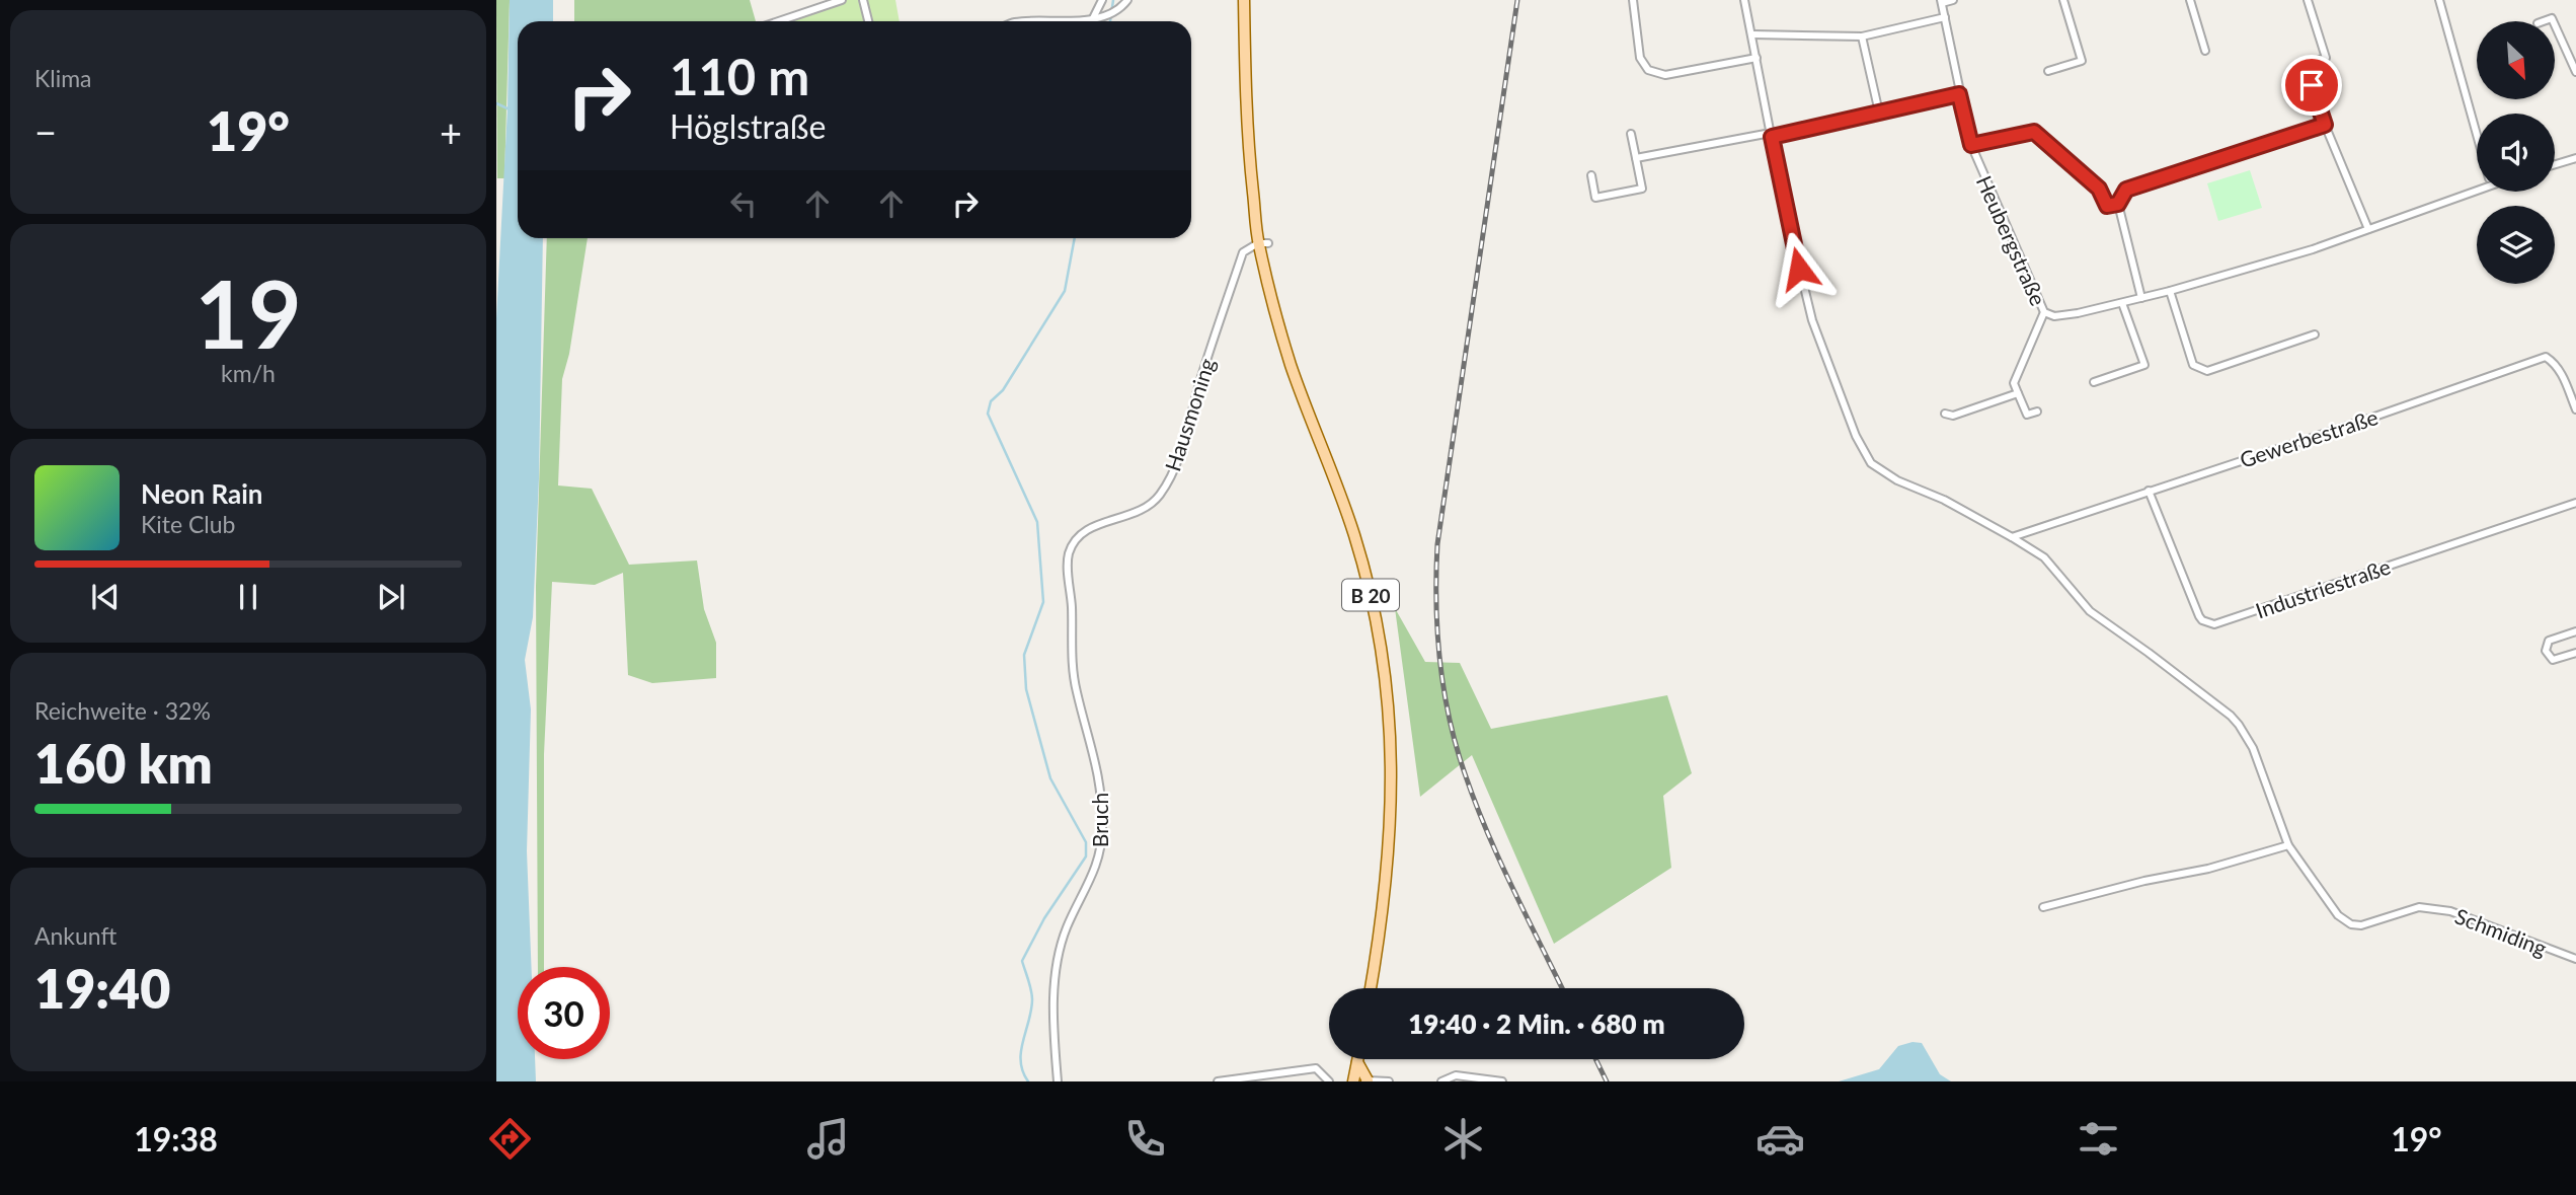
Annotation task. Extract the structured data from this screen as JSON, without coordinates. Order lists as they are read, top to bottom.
{
  "streets": {
    "main road": ["B 20"],
    "street": [
      "Heubergstraße",
      "Hausmoning",
      "Gewerbestraße",
      "Industriestraße",
      "Bruch",
      "Schmiding"
    ]
  },
  "crossings": [
    ["Hausmoning", "B 20"],
    ["Hausmoning", "Bruch"],
    ["Gewerbestraße", "Industriestraße"]
  ],
  "north": "bottom right",
  "page": {
    "tile": [
      "Klima",
      ["19", "km/h"],
      ["Reichweite · 32%", "160 km"],
      ["Ankunft", "19:40"]
    ],
    "turn": ["110 m", "Höglstraße"],
    "heat": ["−", "19°", "+"],
    "song": ["Neon Rain", "Kite Club"],
    "limit": "30",
    "trip": "19:40 · 2 Min. · 680 m",
    "tabs": ["19:38", "19°"]
  }
}
